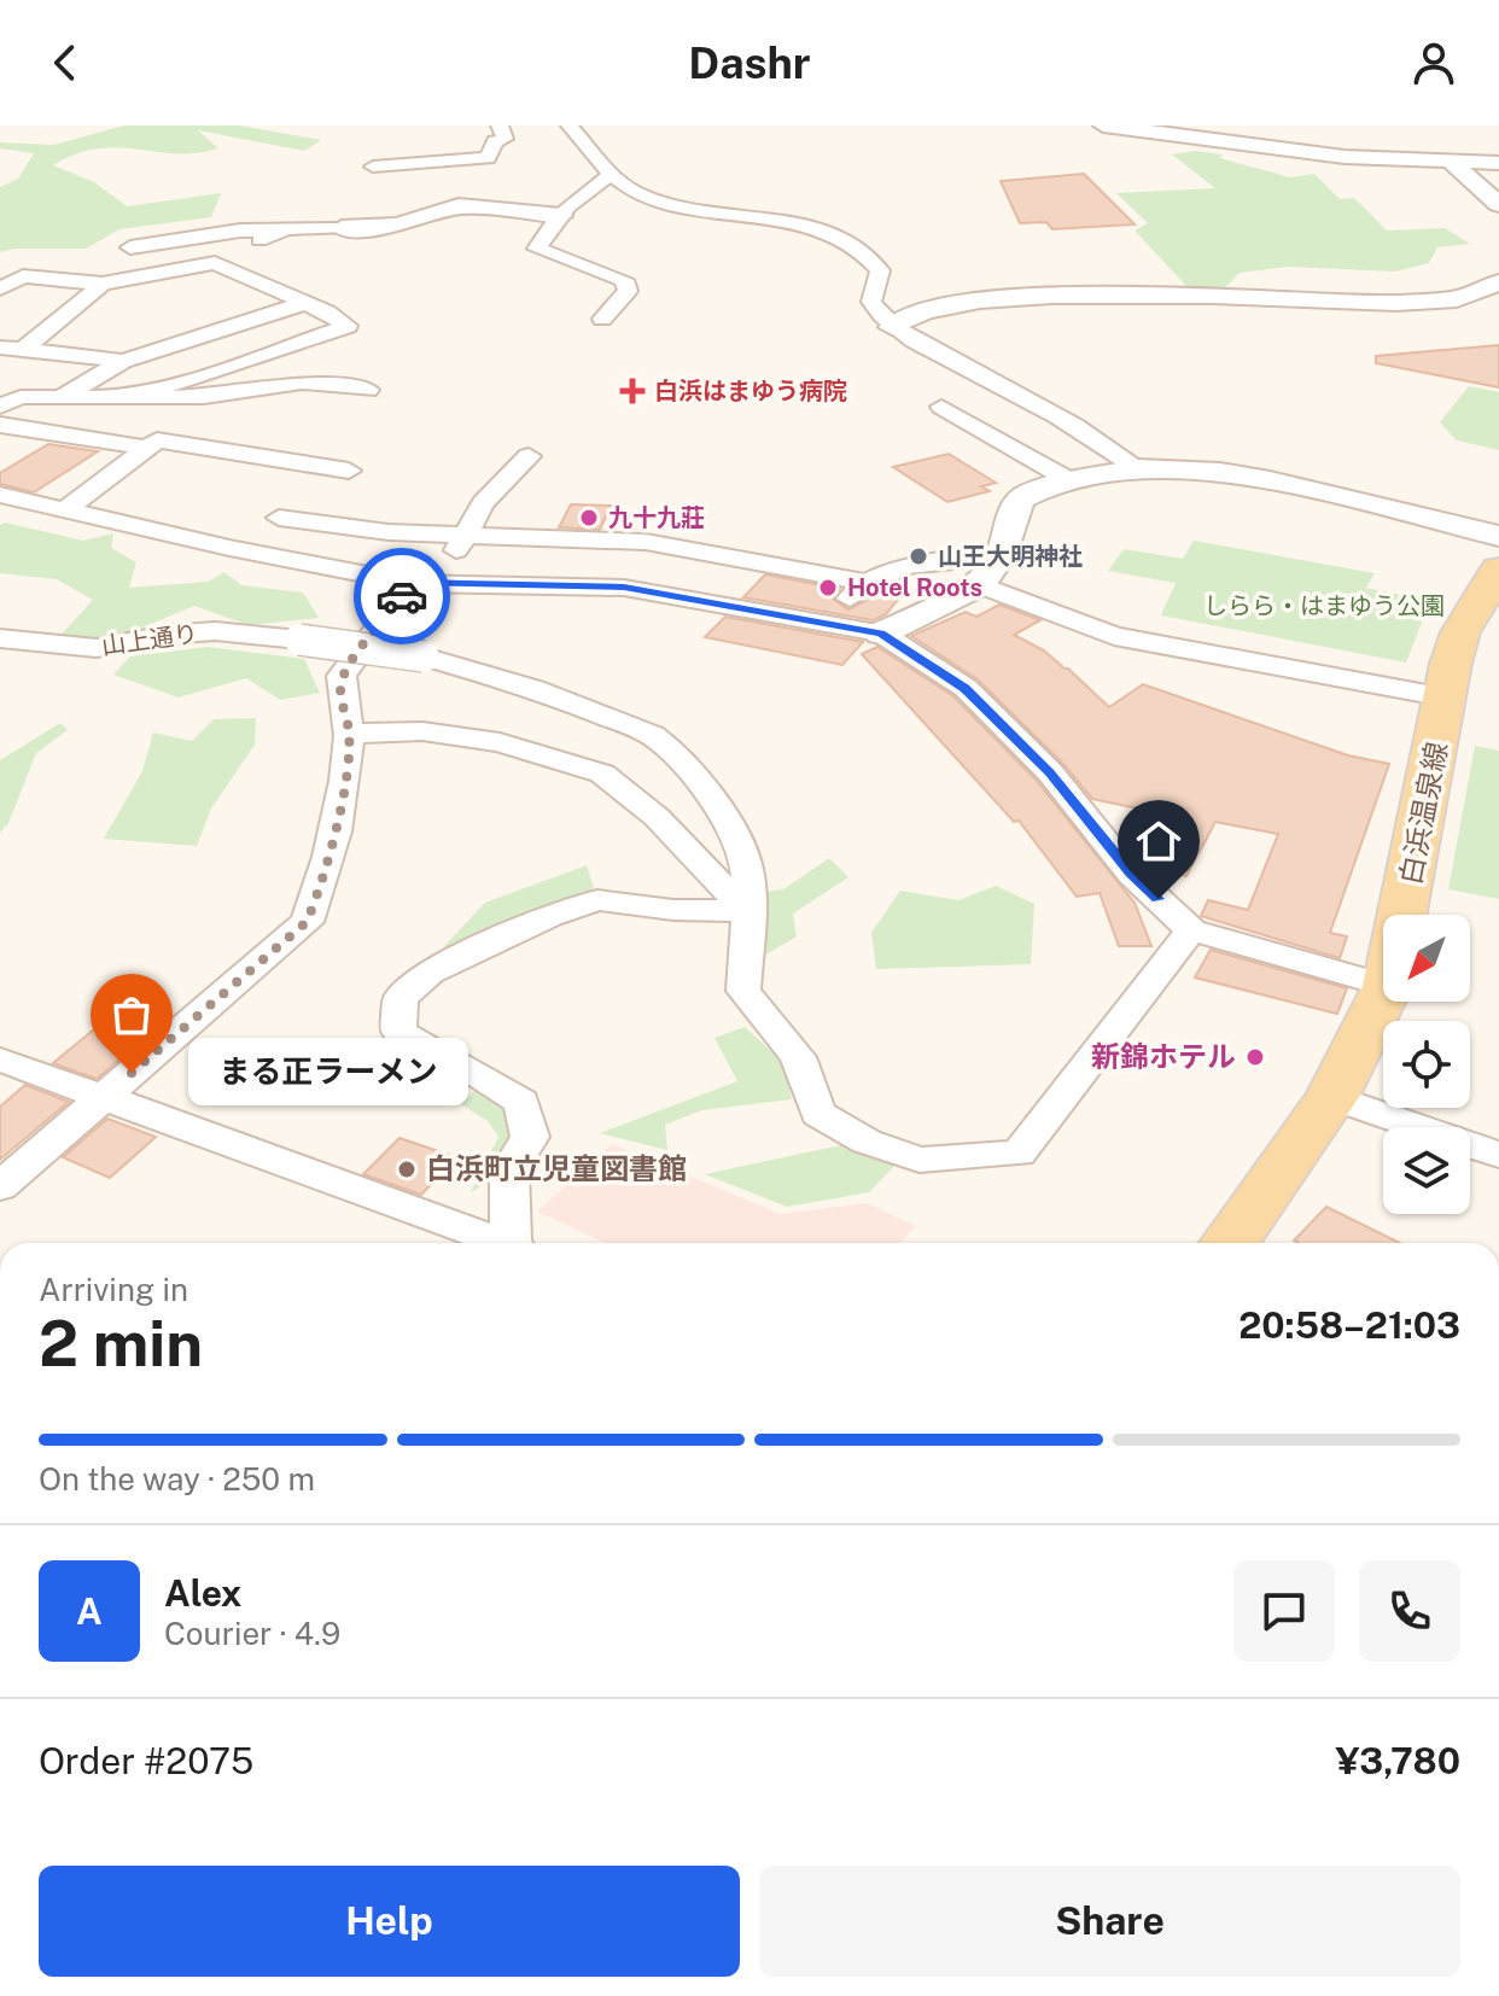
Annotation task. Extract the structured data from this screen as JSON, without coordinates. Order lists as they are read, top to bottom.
{
  "streets": {
    "main road": ["白浜温泉線"],
    "street": ["山上通り"]
  },
  "parks": ["しらら・はまゆう公園"],
  "places": {
    "health": ["白浜はまゆう病院"],
    "other": [
      "九十九莊",
      "山王大明神社",
      "Hotel Roots",
      "新錦ホテル",
      "まる正ラーメン",
      "白浜町立児童図書館"
    ]
  },
  "north": "bottom left",
  "page": {
    "header": "Dashr",
    "bubble": "まる正ラーメン",
    "heading": ["2 min", "Arriving in", "20:58–21:03"],
    "panel": [
      "Alex",
      "Courier · 4.9",
      "Order #2075",
      "¥3,780"
    ],
    "bar": "On the way · 250 m",
    "round": "A",
    "buttons": ["Help", "Share"]
  }
}
